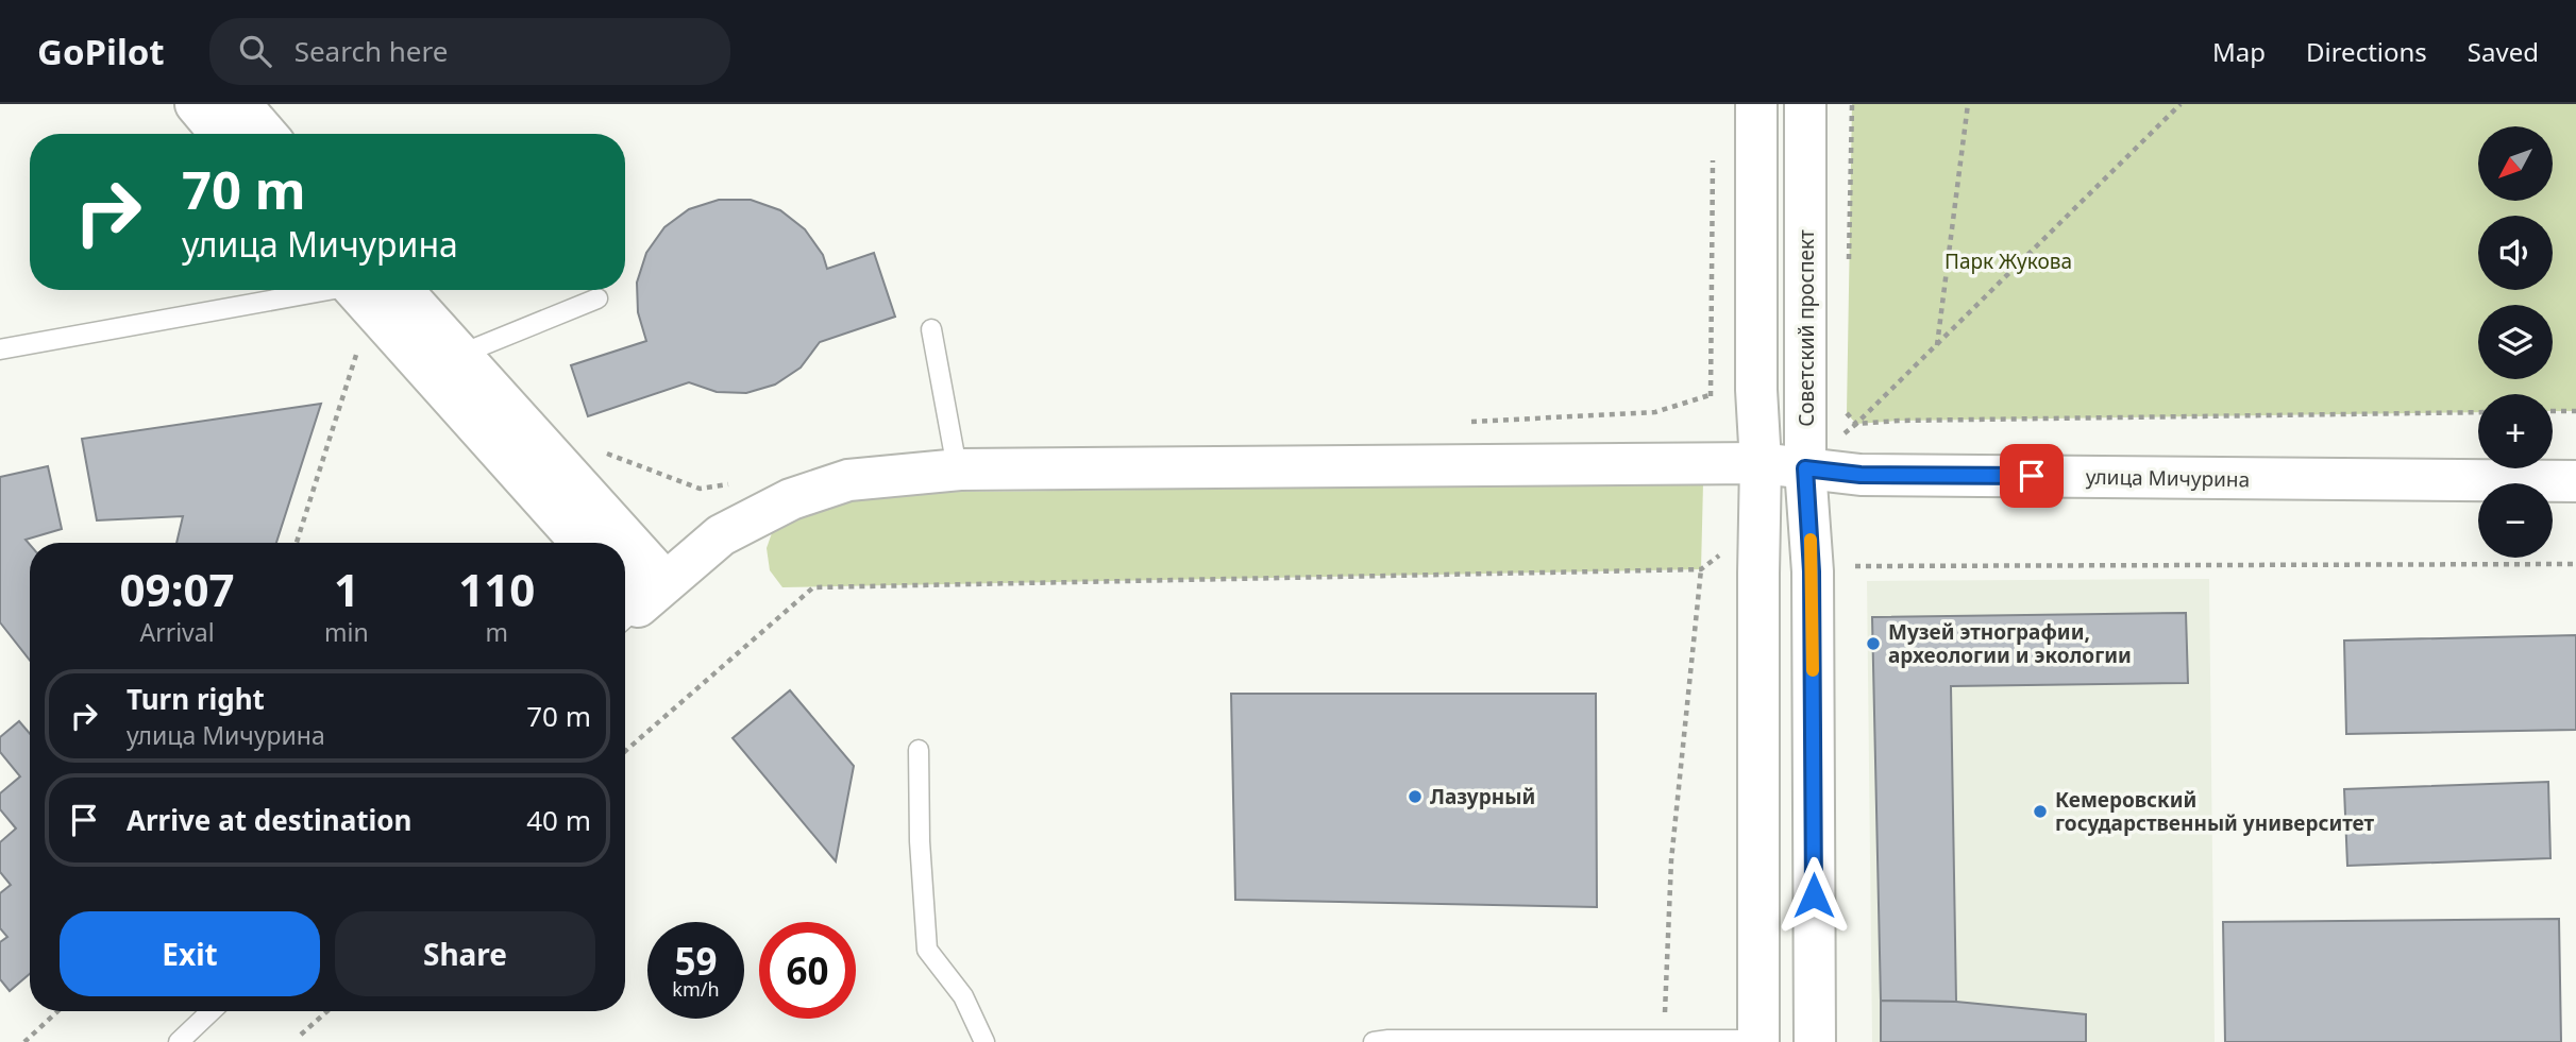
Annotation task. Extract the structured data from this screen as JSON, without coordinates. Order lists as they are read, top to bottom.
{
  "streets": {
    "main road": ["Советский проспект", "улица Мичурина"]
  },
  "crossings": [
    ["Советский проспект", "улица Мичурина"]
  ],
  "parks": ["Парк Жукова"],
  "places": ["Музей этнографии, археологии и экологии", "Лазурный", "Кемеровский государственный университет"],
  "north": "bottom left",
  "page": {
    "header": "GoPilot",
    "search": "Search here",
    "nav": ["Map", "Directions", "Saved"],
    "map_buttons": ["+", "−"],
    "turn": ["70 m", "улица Мичурина"],
    "eta": [
      "09:07",
      "Arrival",
      "1",
      "min",
      "110",
      "m"
    ],
    "list": [
      {
        "name": "Turn right",
        "note": "улица Мичурина",
        "value": "70 m"
      },
      {
        "name": "Arrive at destination",
        "value": "40 m"
      }
    ],
    "buttons": ["Exit", "Share"],
    "speed": "59 km/h",
    "limit": "60"
  }
}
